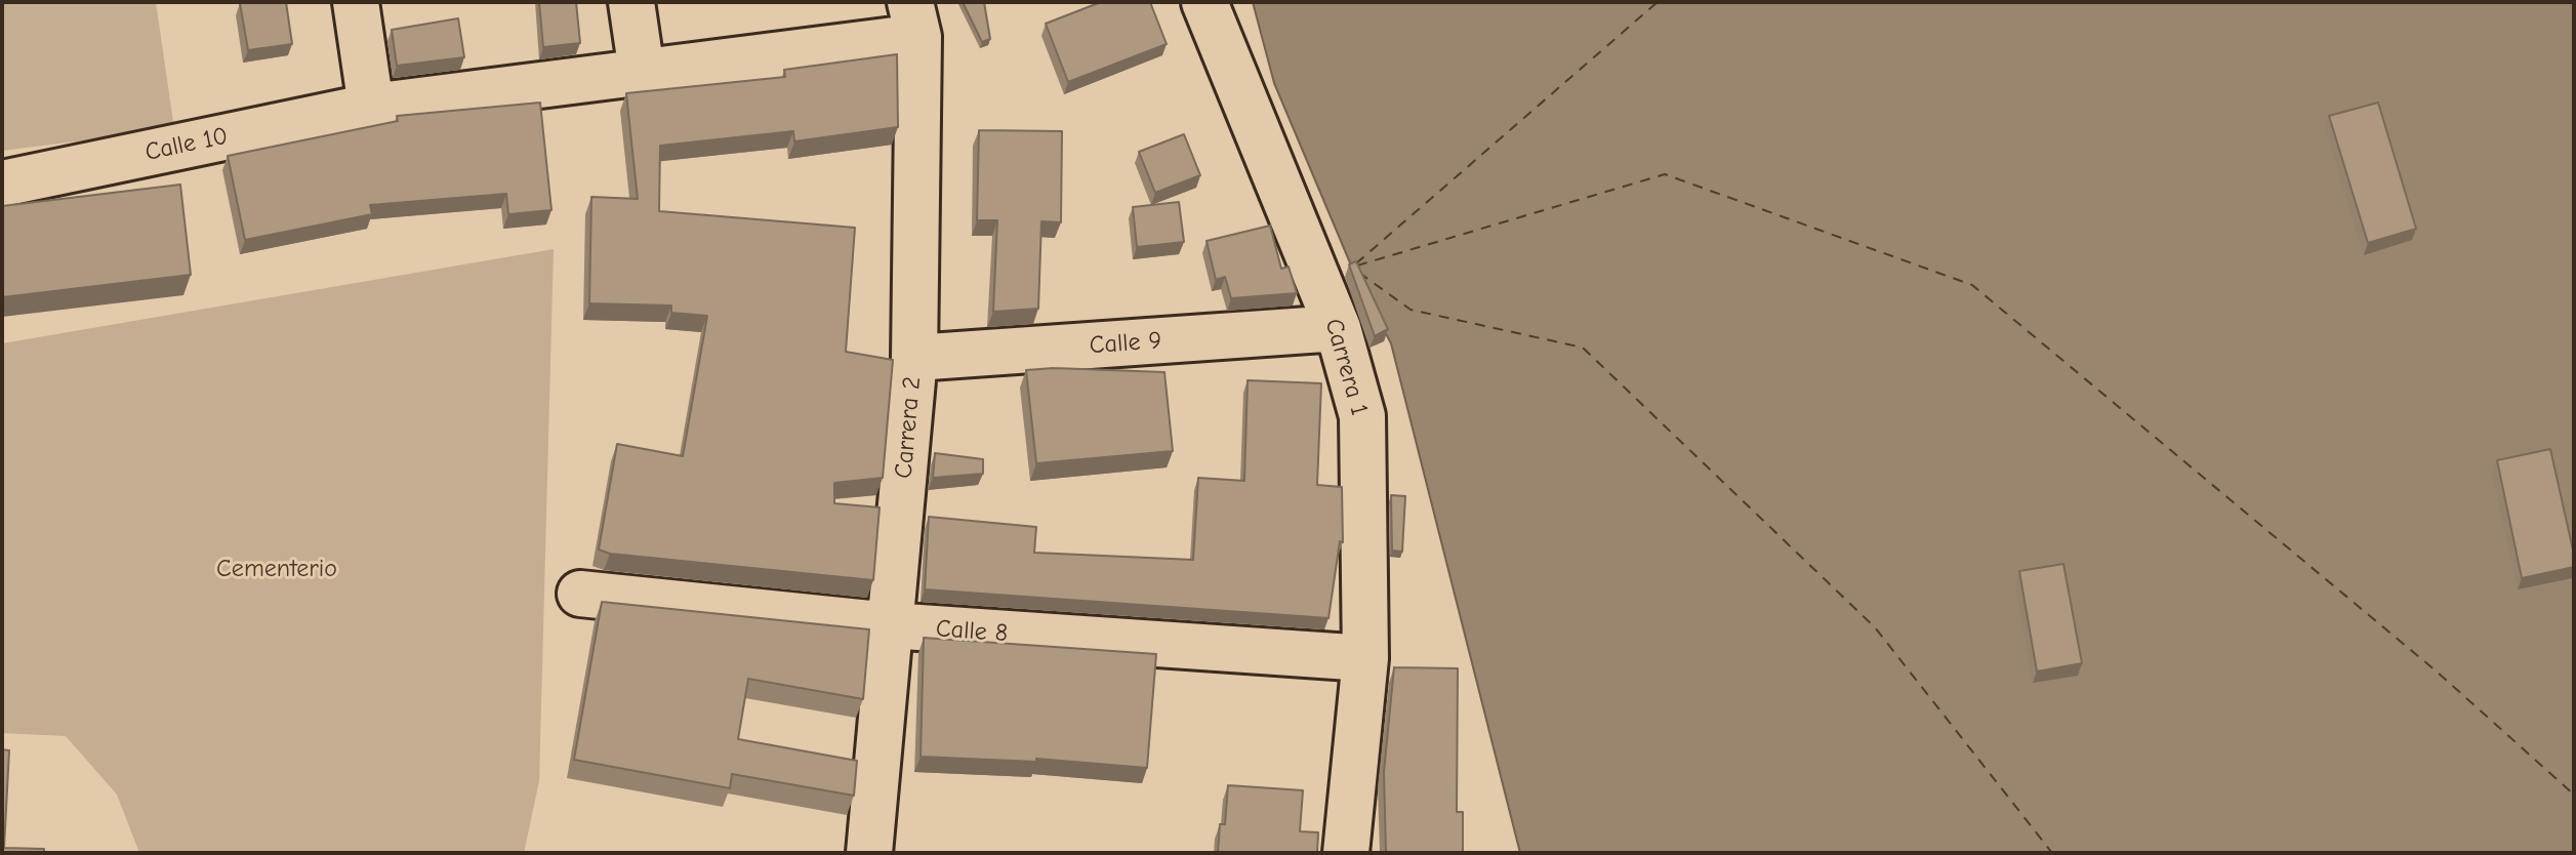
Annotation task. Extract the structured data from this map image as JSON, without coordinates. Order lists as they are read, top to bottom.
{
  "streets": {
    "street": [
      "Calle 10",
      "Calle 9",
      "Carrera 1",
      "Carrera 2",
      "Calle 8"
    ]
  },
  "crossings": [
    ["Calle 10", "Carrera 2"],
    ["Calle 9", "Carrera 1"],
    ["Calle 9", "Carrera 2"],
    ["Carrera 1", "Calle 8"],
    ["Carrera 2", "Calle 8"]
  ],
  "parks": ["Cementerio"]
}
